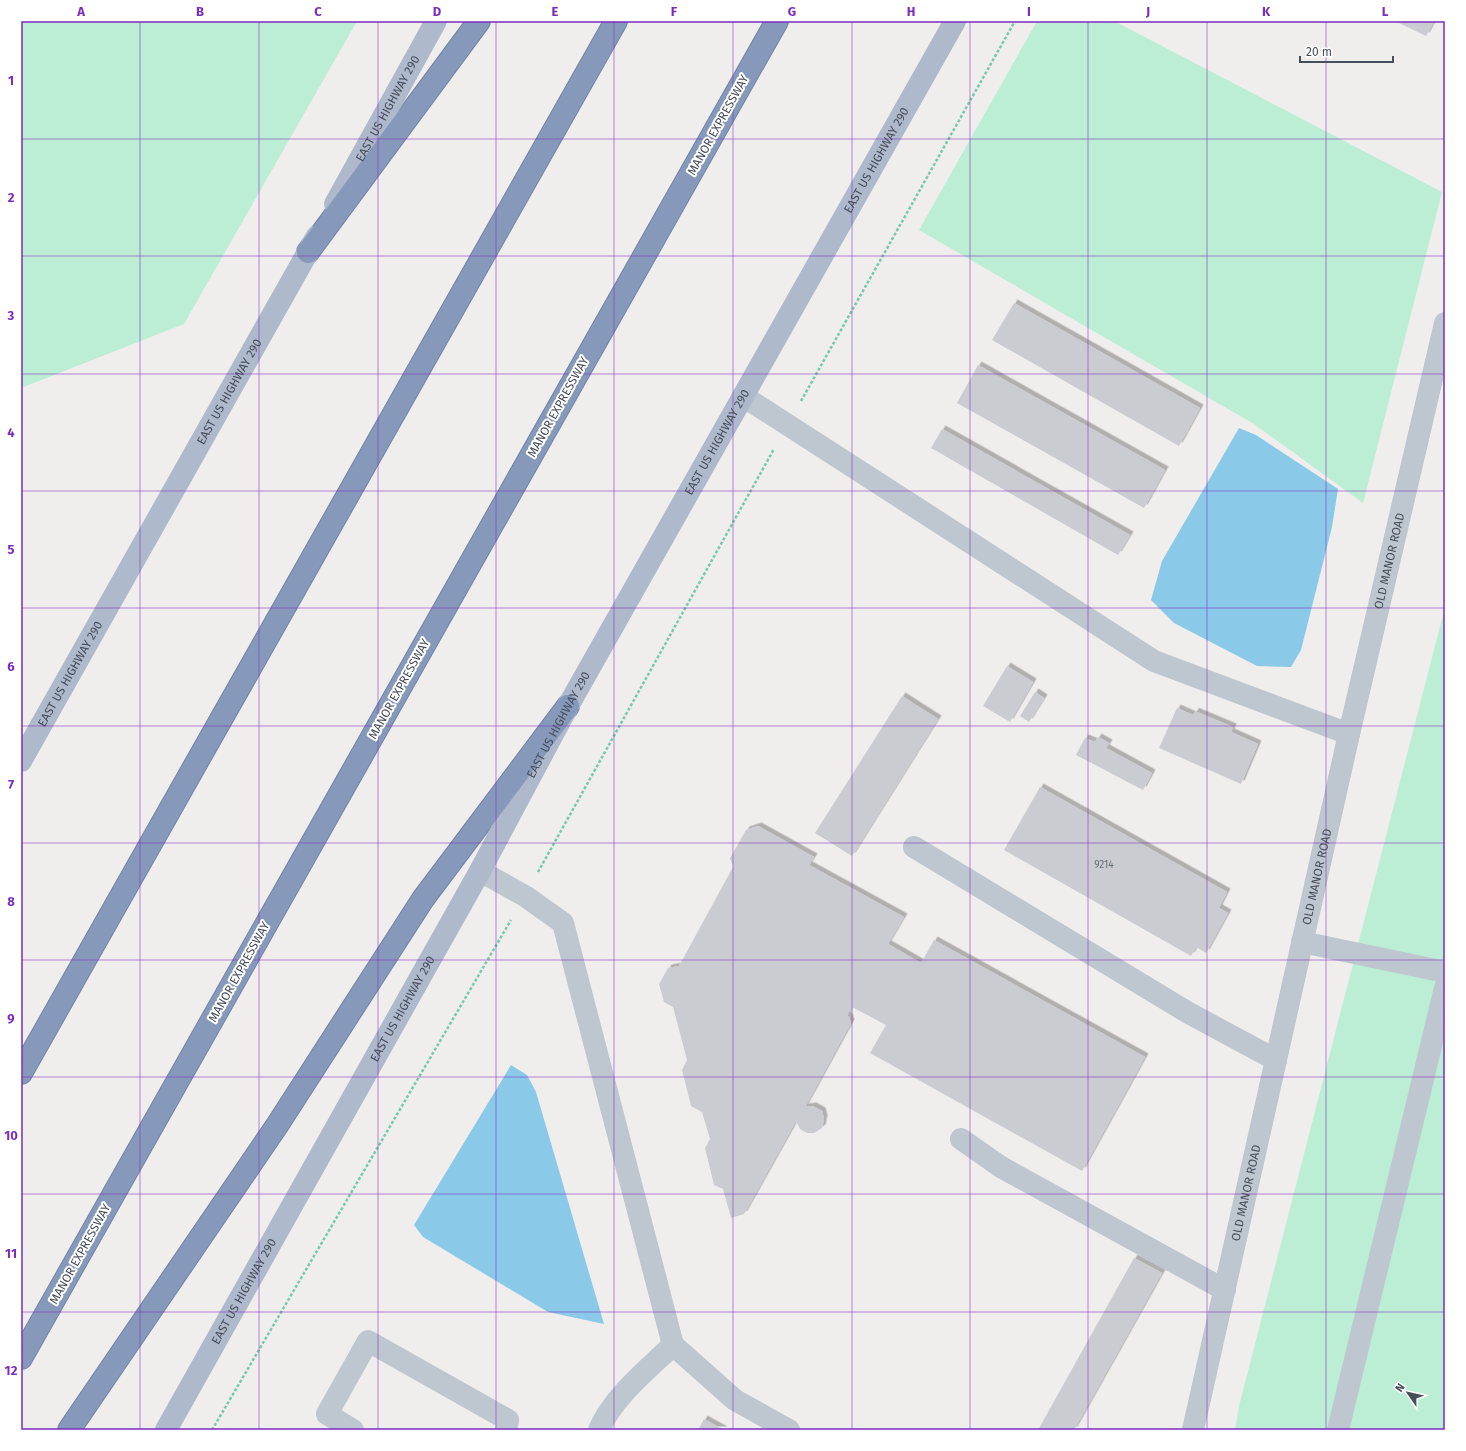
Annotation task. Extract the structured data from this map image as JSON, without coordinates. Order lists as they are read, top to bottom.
{
  "streets": {
    "highway": ["MANOR EXPRESSWAY"],
    "main road": ["EAST US HIGHWAY 290"],
    "street": ["OLD MANOR ROAD"]
  },
  "house_numbers": ["9214"],
  "scale_bar": "20 m",
  "north": "top left",
  "grid": {
    "columns": [
      "A",
      "B",
      "C",
      "D",
      "E",
      "F",
      "G",
      "H",
      "I",
      "J",
      "K",
      "L"
    ],
    "rows": [
      "1",
      "2",
      "3",
      "4",
      "5",
      "6",
      "7",
      "8",
      "9",
      "10",
      "11",
      "12"
    ]
  }
}
